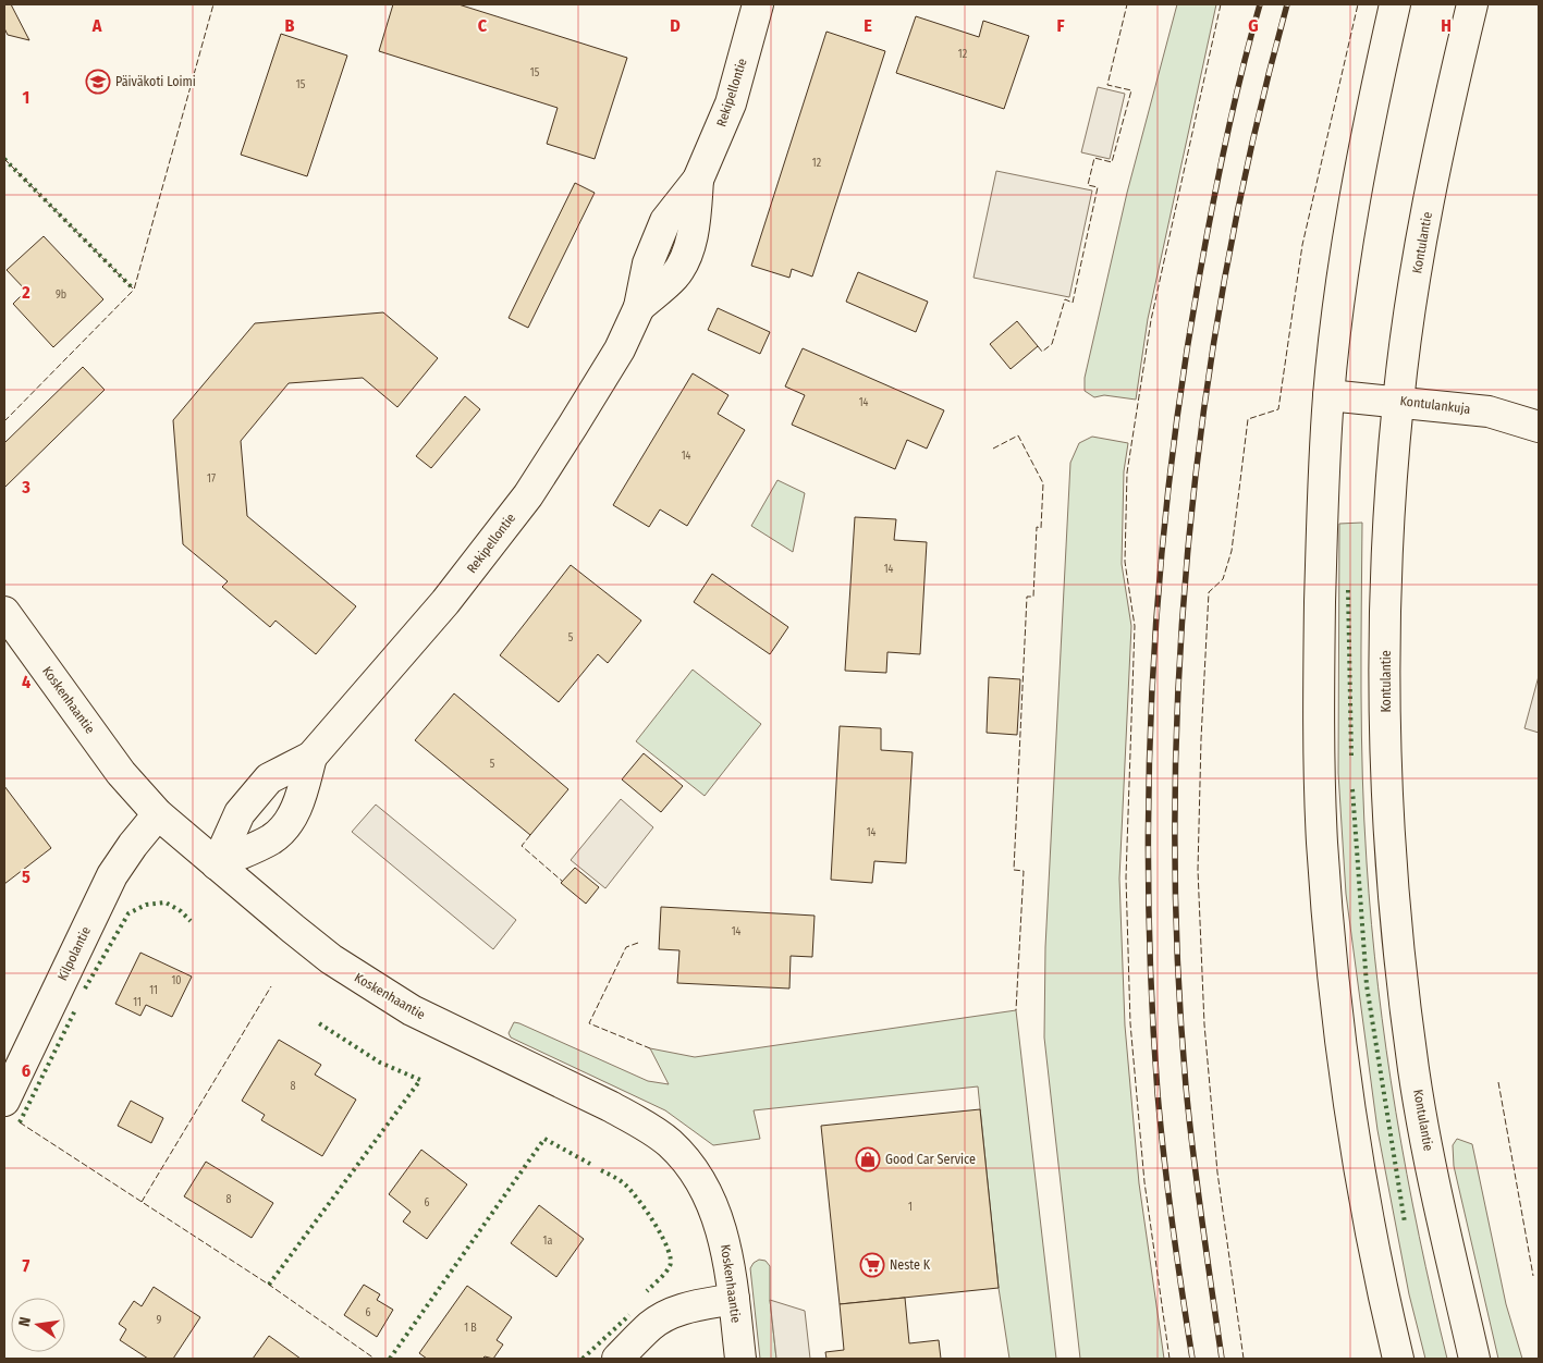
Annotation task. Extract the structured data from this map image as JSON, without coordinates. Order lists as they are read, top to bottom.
{
  "streets": {
    "street": [
      "Rekipellontie",
      "Kontulantie",
      "Kontulankuja",
      "Koskenhaantie",
      "Kilpolantie"
    ]
  },
  "crossings": [
    ["Rekipellontie", "Koskenhaantie"],
    ["Kontulantie", "Kontulankuja"],
    ["Koskenhaantie", "Kilpolantie"]
  ],
  "places": {
    "school or university": ["Päiväkoti Loimi"],
    "shop": ["Good Car Service"],
    "supermarket": ["Neste K"]
  },
  "house_numbers": [
    "12",
    "15",
    "15",
    "12",
    "9b",
    "14",
    "14",
    "17",
    "14",
    "5",
    "5",
    "14",
    "14",
    "10",
    "11",
    "11",
    "8",
    "8",
    "6",
    "1",
    "1a",
    "6",
    "9",
    "1 B"
  ],
  "north": "left",
  "grid": {
    "columns": [
      "A",
      "B",
      "C",
      "D",
      "E",
      "F",
      "G",
      "H"
    ],
    "rows": [
      "1",
      "2",
      "3",
      "4",
      "5",
      "6",
      "7"
    ]
  }
}
